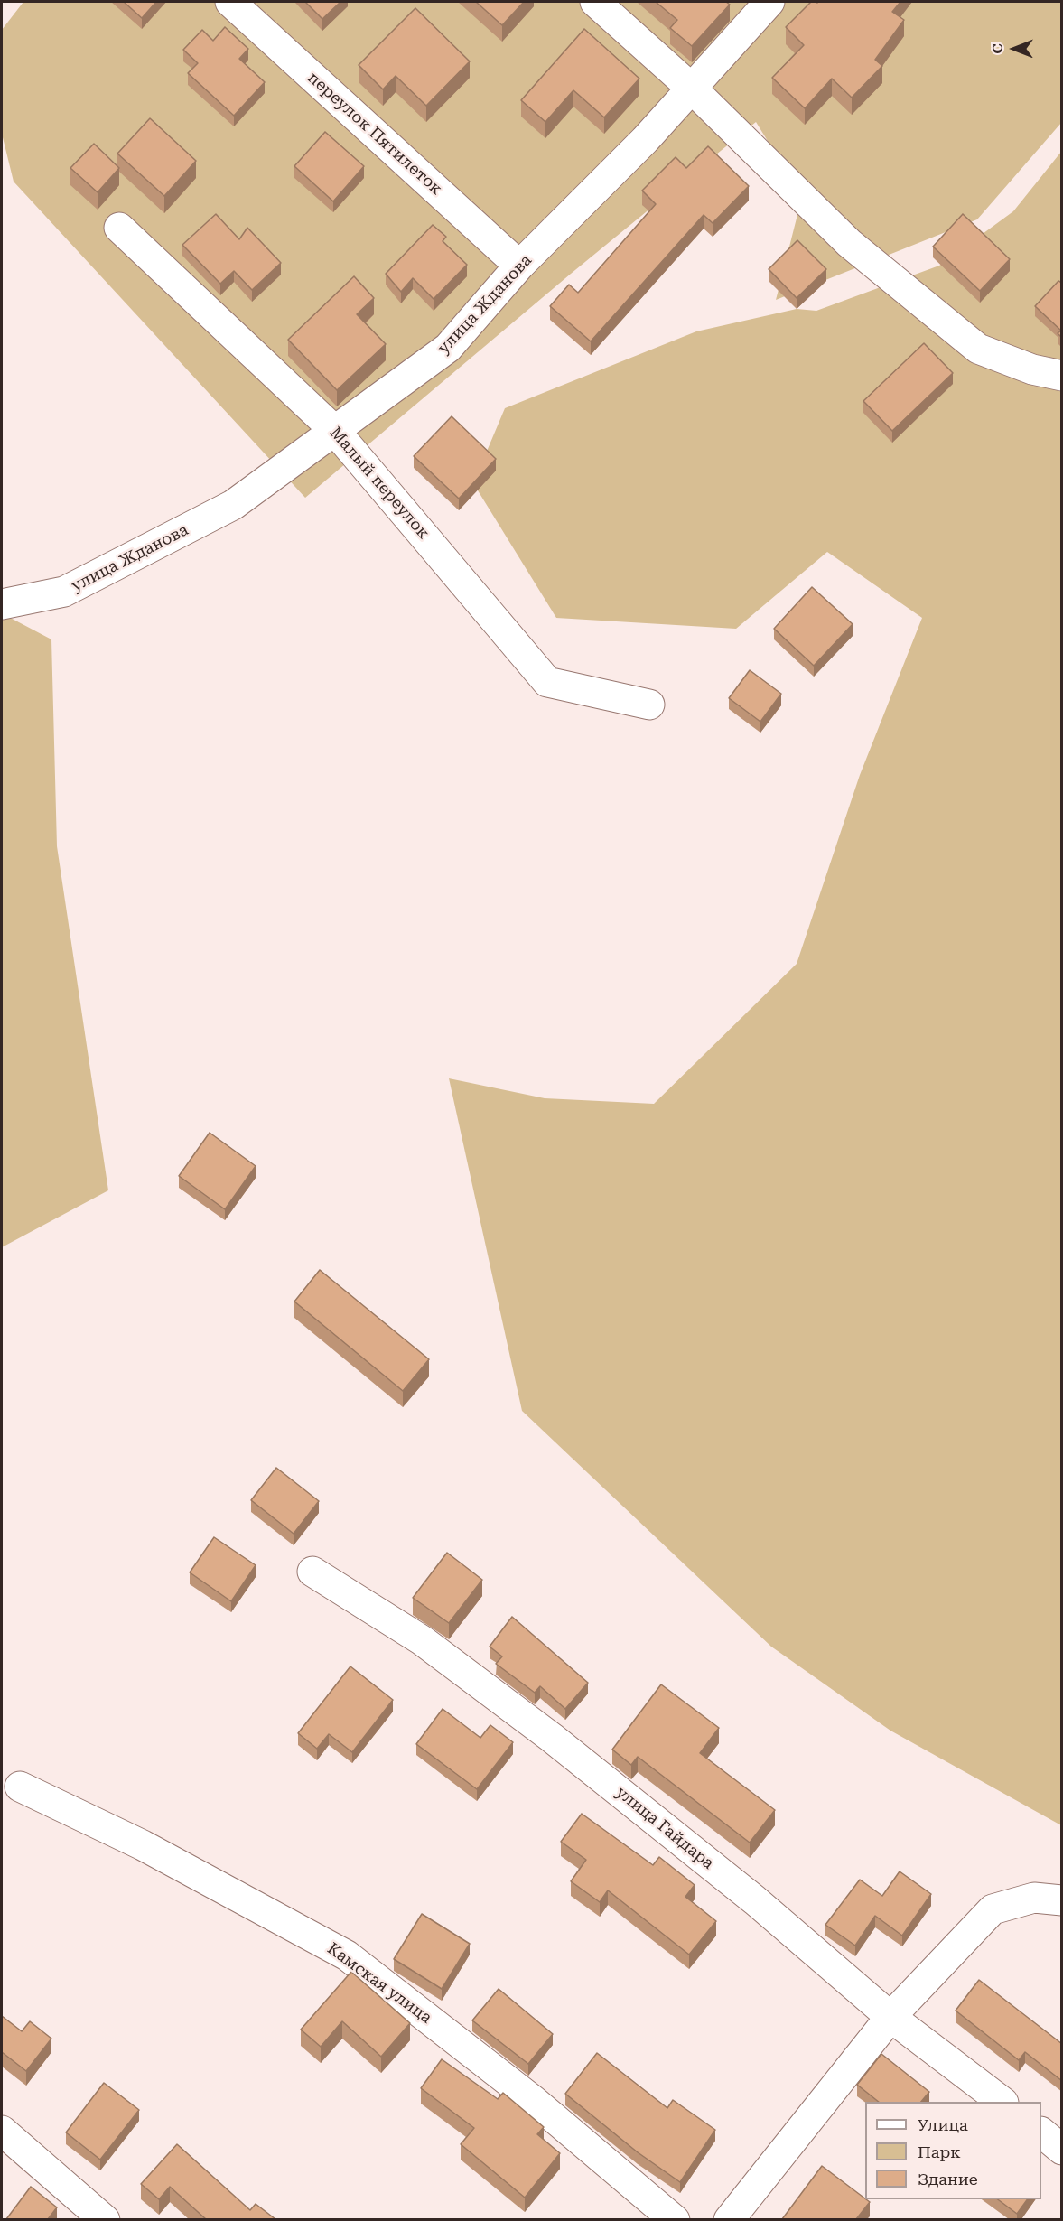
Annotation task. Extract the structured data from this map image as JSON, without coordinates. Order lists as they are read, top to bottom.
{
  "streets": {
    "street": [
      "переулок Пятилеток",
      "улица Жданова",
      "Малый переулок",
      "улица Гайдара",
      "Камская улица"
    ]
  },
  "crossings": [
    ["переулок Пятилеток", "улица Жданова"],
    ["улица Жданова", "Малый переулок"]
  ],
  "legend": ["Улица", "Парк", "Здание"],
  "north": "left"
}
